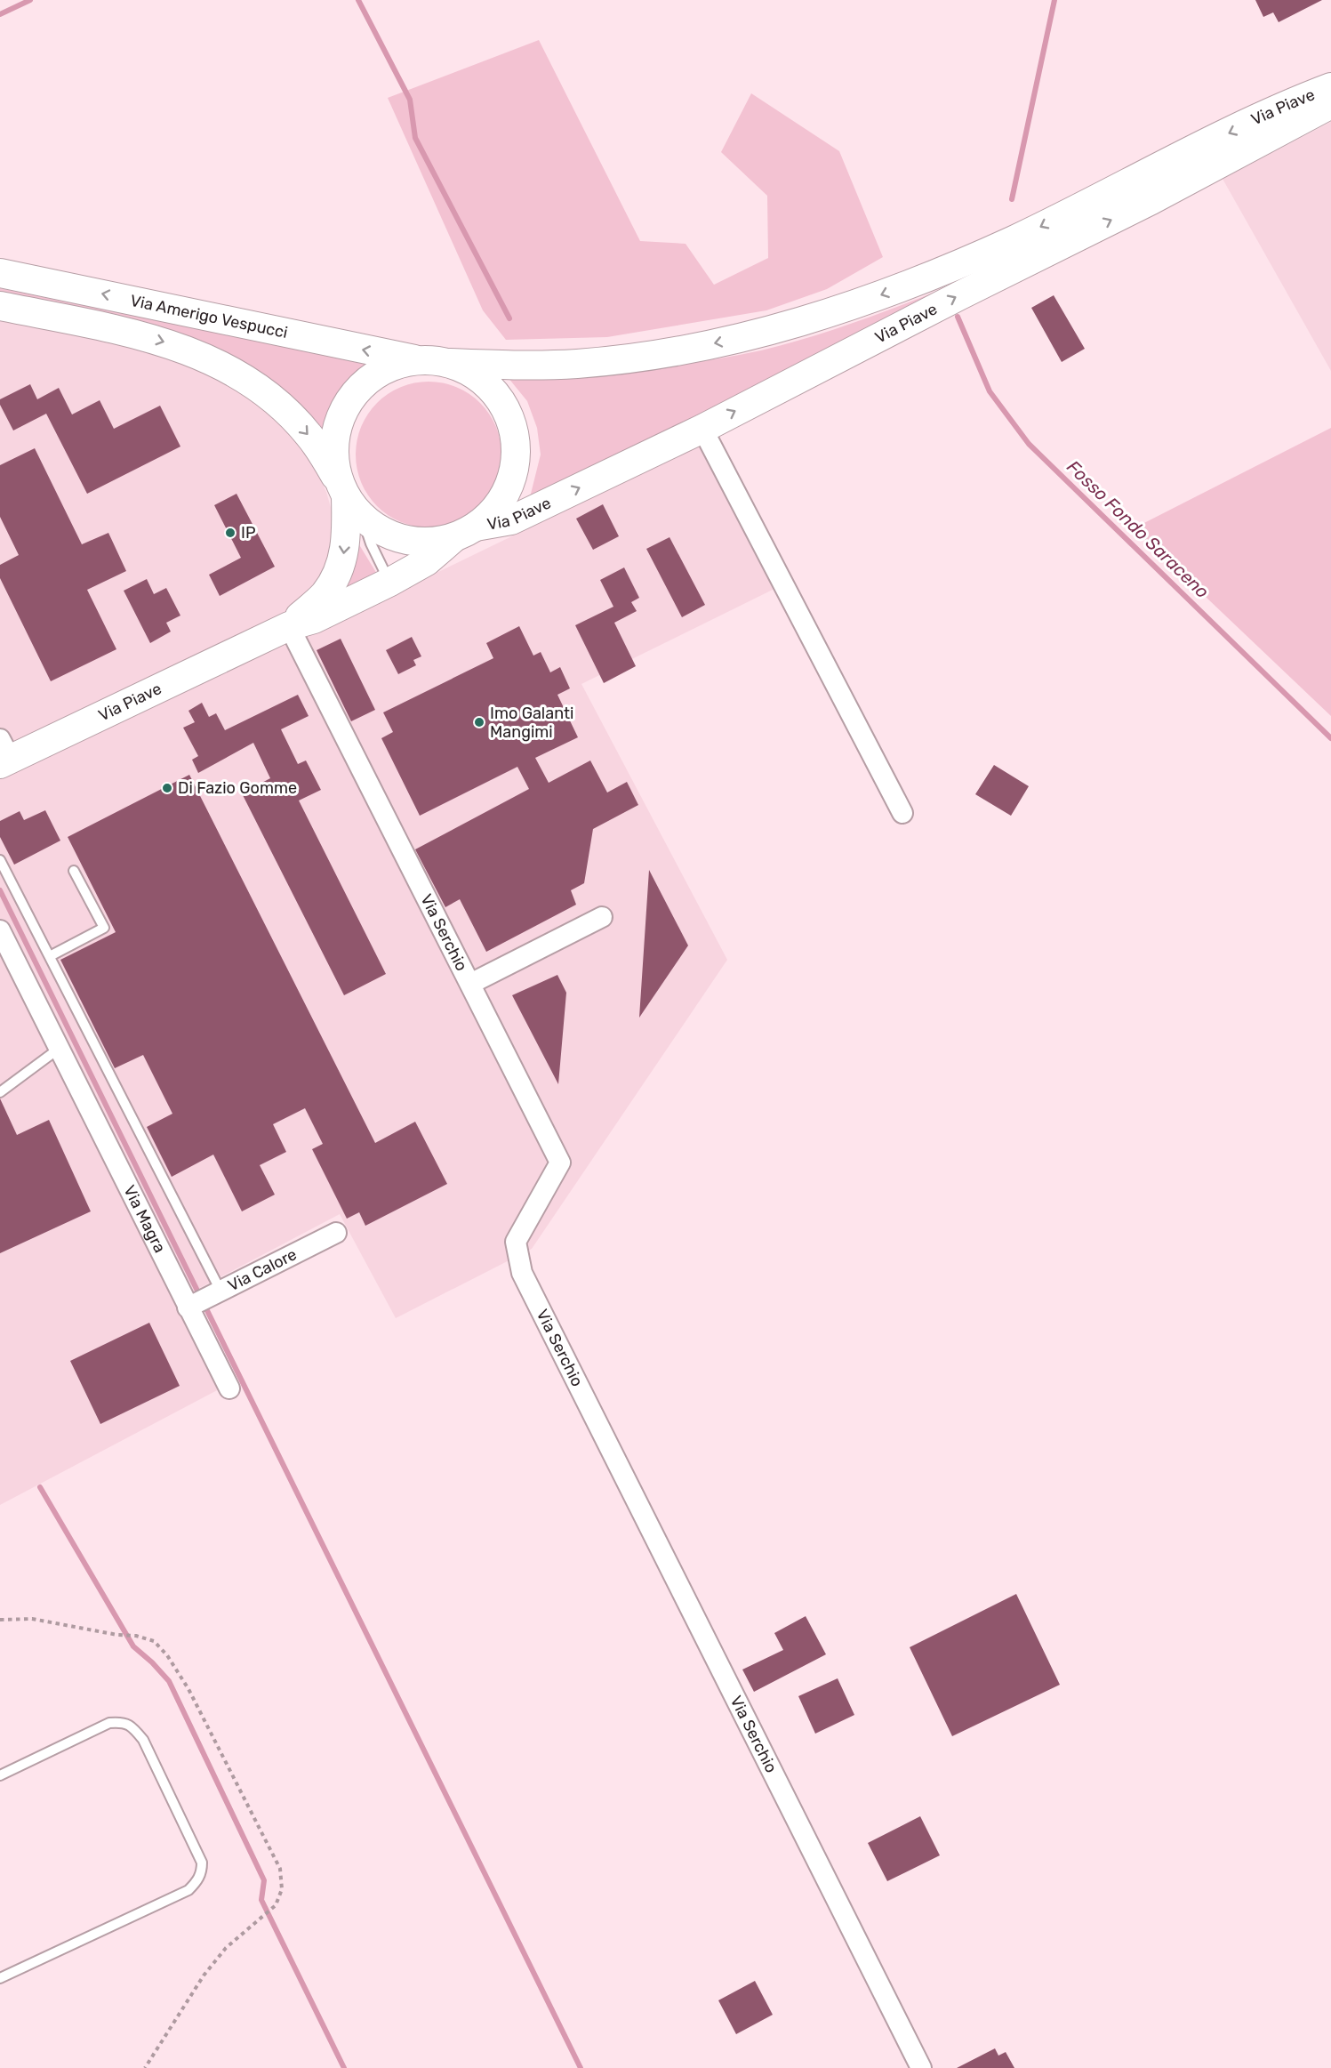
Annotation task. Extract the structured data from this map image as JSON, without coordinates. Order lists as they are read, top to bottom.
{
  "streets": {
    "main road": ["Via Piave", "Via Amerigo Vespucci"],
    "street": ["Via Serchio", "Via Magra", "Via Calore"]
  },
  "crossings": [
    ["Via Piave", "Via Amerigo Vespucci"],
    ["Via Piave", "Via Serchio"],
    ["Via Magra", "Via Calore"]
  ],
  "water": ["Fosso Fondo Saraceno"],
  "places": ["IP", "Imo Galanti Mangimi", "Di Fazio Gomme"]
}
